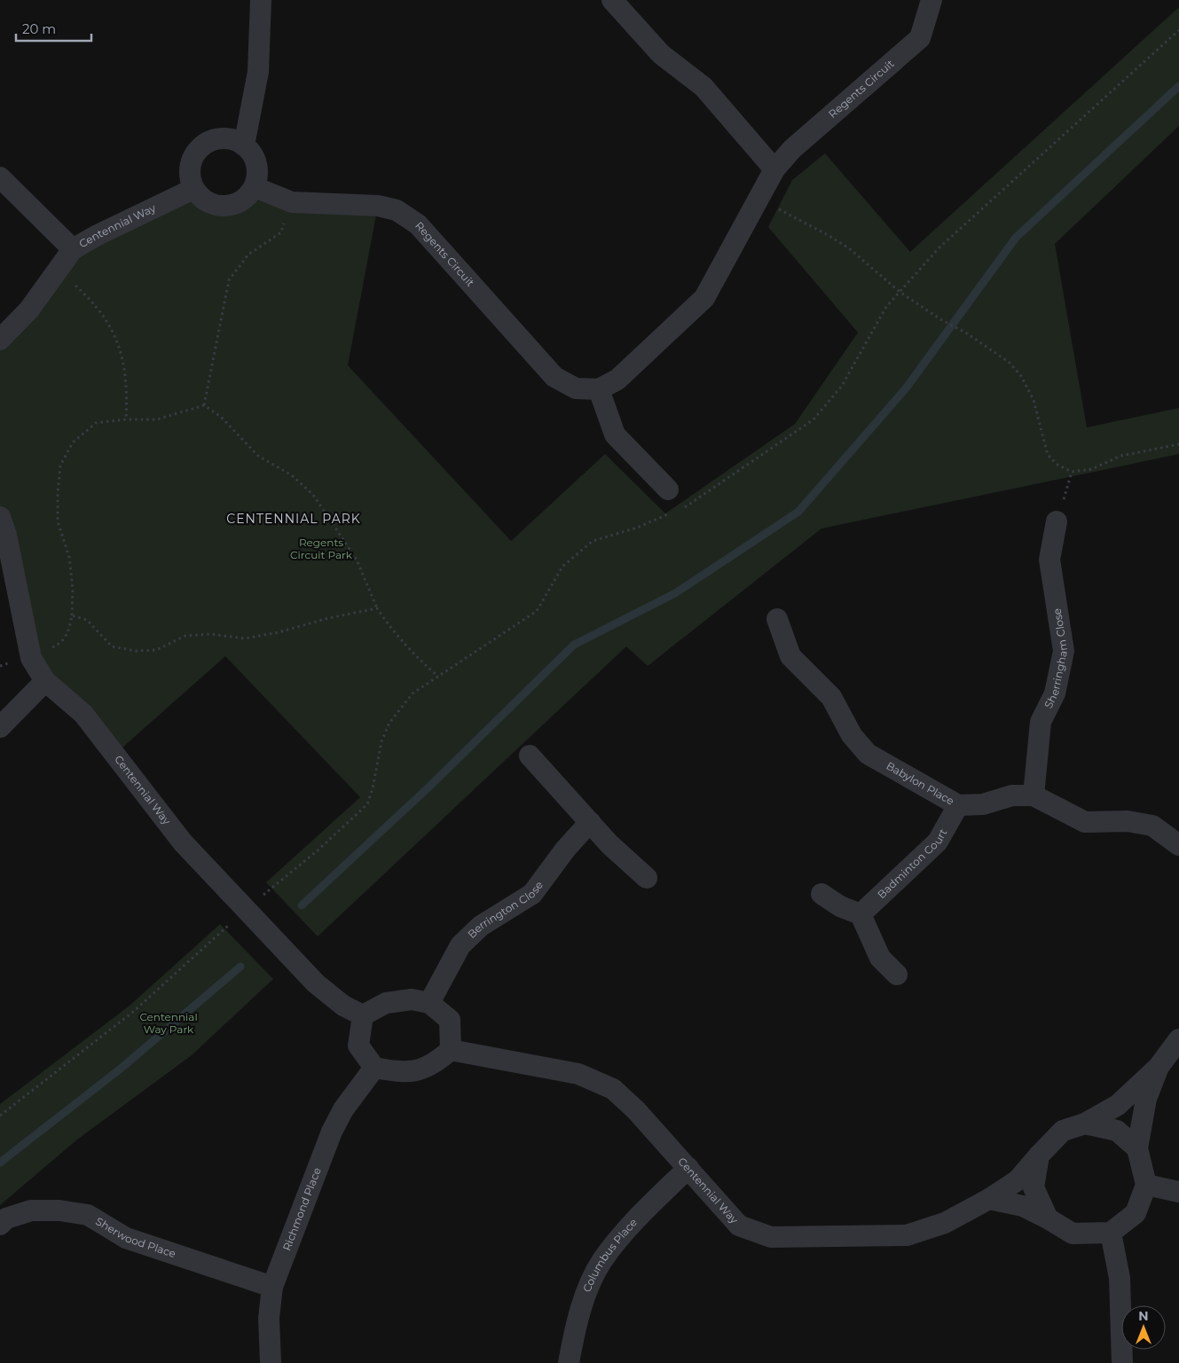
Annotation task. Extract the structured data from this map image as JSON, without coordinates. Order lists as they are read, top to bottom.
{
  "streets": {
    "street": [
      "Regents Circuit",
      "Centennial Way",
      "Sherringham Close",
      "Babylon Place",
      "Badminton Court",
      "Berrington Close",
      "Richmond Place",
      "Sherwood Place",
      "Columbus Place"
    ]
  },
  "crossings": [
    ["Regents Circuit", "Centennial Way"],
    ["Centennial Way", "Berrington Close"],
    ["Centennial Way", "Richmond Place"],
    ["Centennial Way", "Columbus Place"],
    ["Sherringham Close", "Babylon Place"],
    ["Babylon Place", "Badminton Court"],
    ["Berrington Close", "Richmond Place"],
    ["Richmond Place", "Sherwood Place"]
  ],
  "districts": ["CENTENNIAL PARK"],
  "parks": ["Regents Circuit Park", "Centennial Way Park"],
  "scale_bar": "20 m",
  "north": "top"
}
